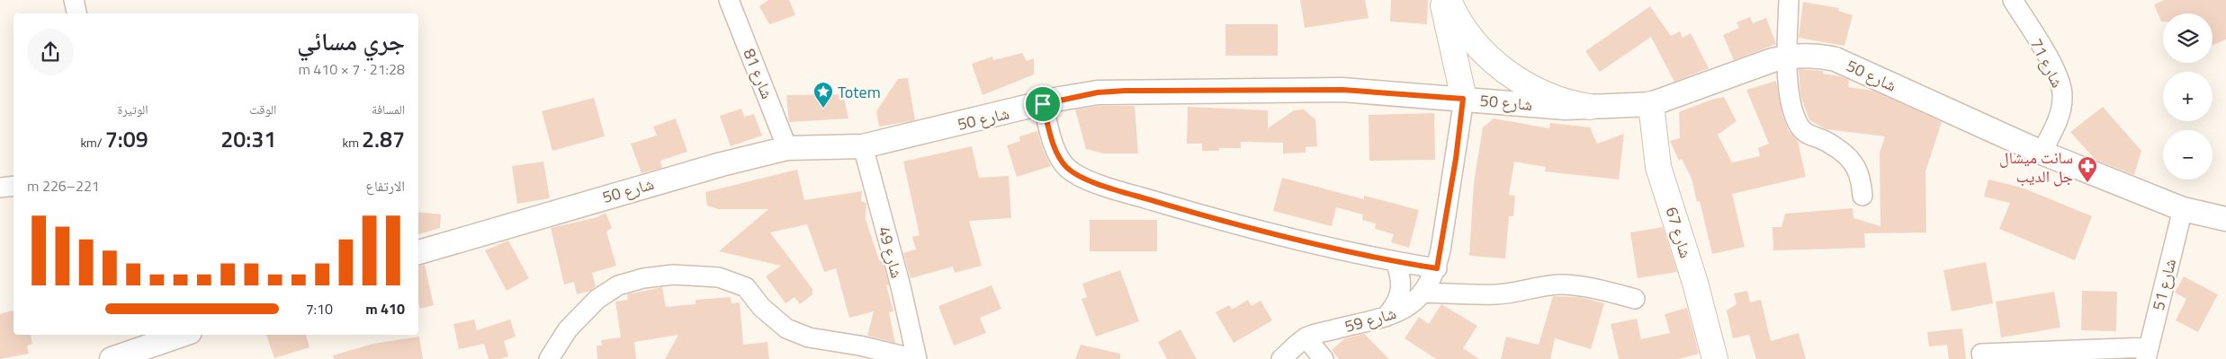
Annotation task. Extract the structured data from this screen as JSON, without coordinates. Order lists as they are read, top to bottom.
{
  "streets": {
    "main road": ["شارع 67"],
    "street": [
      "شارع 71",
      "شارع 81",
      "شارع 50",
      "شارع 49",
      "شارع 51",
      "شارع 59"
    ]
  },
  "crossings": [
    ["شارع 71", "شارع 50"],
    ["شارع 81", "شارع 50"],
    ["شارع 50", "شارع 67"],
    ["شارع 50", "شارع 49"],
    ["شارع 50", "شارع 51"],
    ["شارع 50", "شارع 59"]
  ],
  "places": {
    "place": ["Totem"],
    "pharmacy": ["سانت ميشال جل الديب"]
  },
  "page": {
    "map_buttons": ["+", "−"],
    "heading": ["جري مسائي", "21:28 · 7 × 410 m"],
    "stats": [
      ["المسافة", "2.87 km"],
      ["الوقت", "20:31"],
      ["الوتيرة", "7:09 /km"]
    ],
    "chart": ["الارتفاع", "221–226 m"],
    "list": [
      {
        "name": "410 m",
        "note": "7:10"
      }
    ]
  }
}
